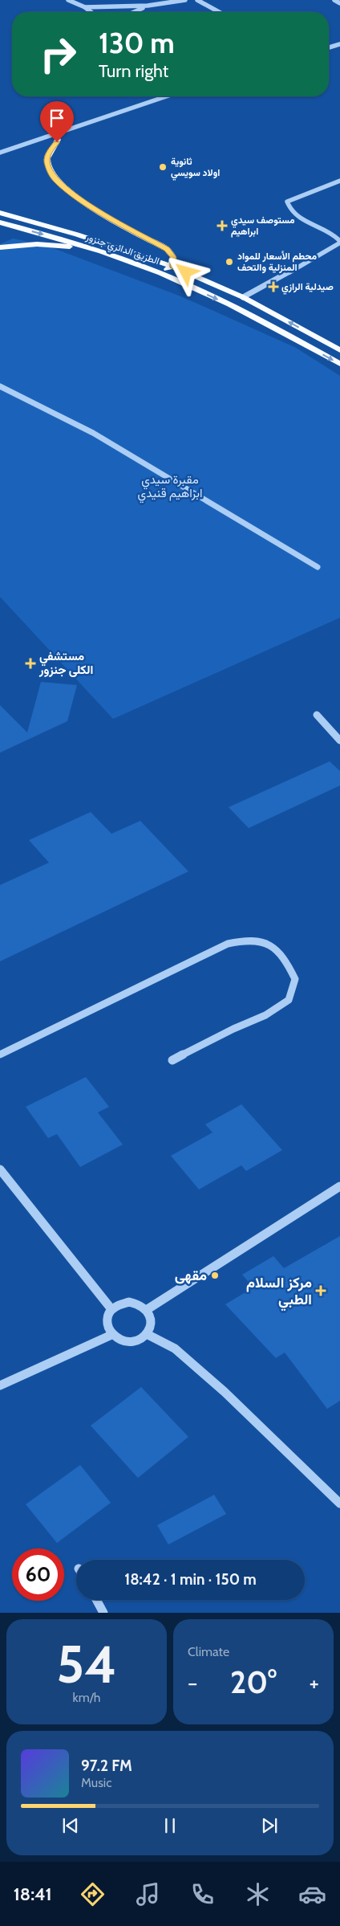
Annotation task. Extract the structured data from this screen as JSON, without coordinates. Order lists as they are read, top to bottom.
{
  "streets": {
    "main road": ["الطريق الدائري جنزور"]
  },
  "parks": ["مقبرة سيدي ابراهيم قنيدي"],
  "places": {
    "other": ["ثانوية اولاد سويسي", "محطم الأسعار للمواد المنزلية والتحف", "مقهى"],
    "health": [
      "مستوصف سيدي ابراهيم",
      "صيدلية الرازي",
      "مستشفي الكلى جنزور",
      "مركز السلام الطبي"
    ]
  },
  "page": {
    "turn": ["130 m", "Turn right"],
    "limit": "60",
    "trip": "18:42 · 1 min · 150 m",
    "tile": [
      ["54", "km/h"],
      "Climate"
    ],
    "heat": ["−", "20°", "+"],
    "song": ["97.2 FM", "Music"],
    "tabs": "18:41"
  }
}
